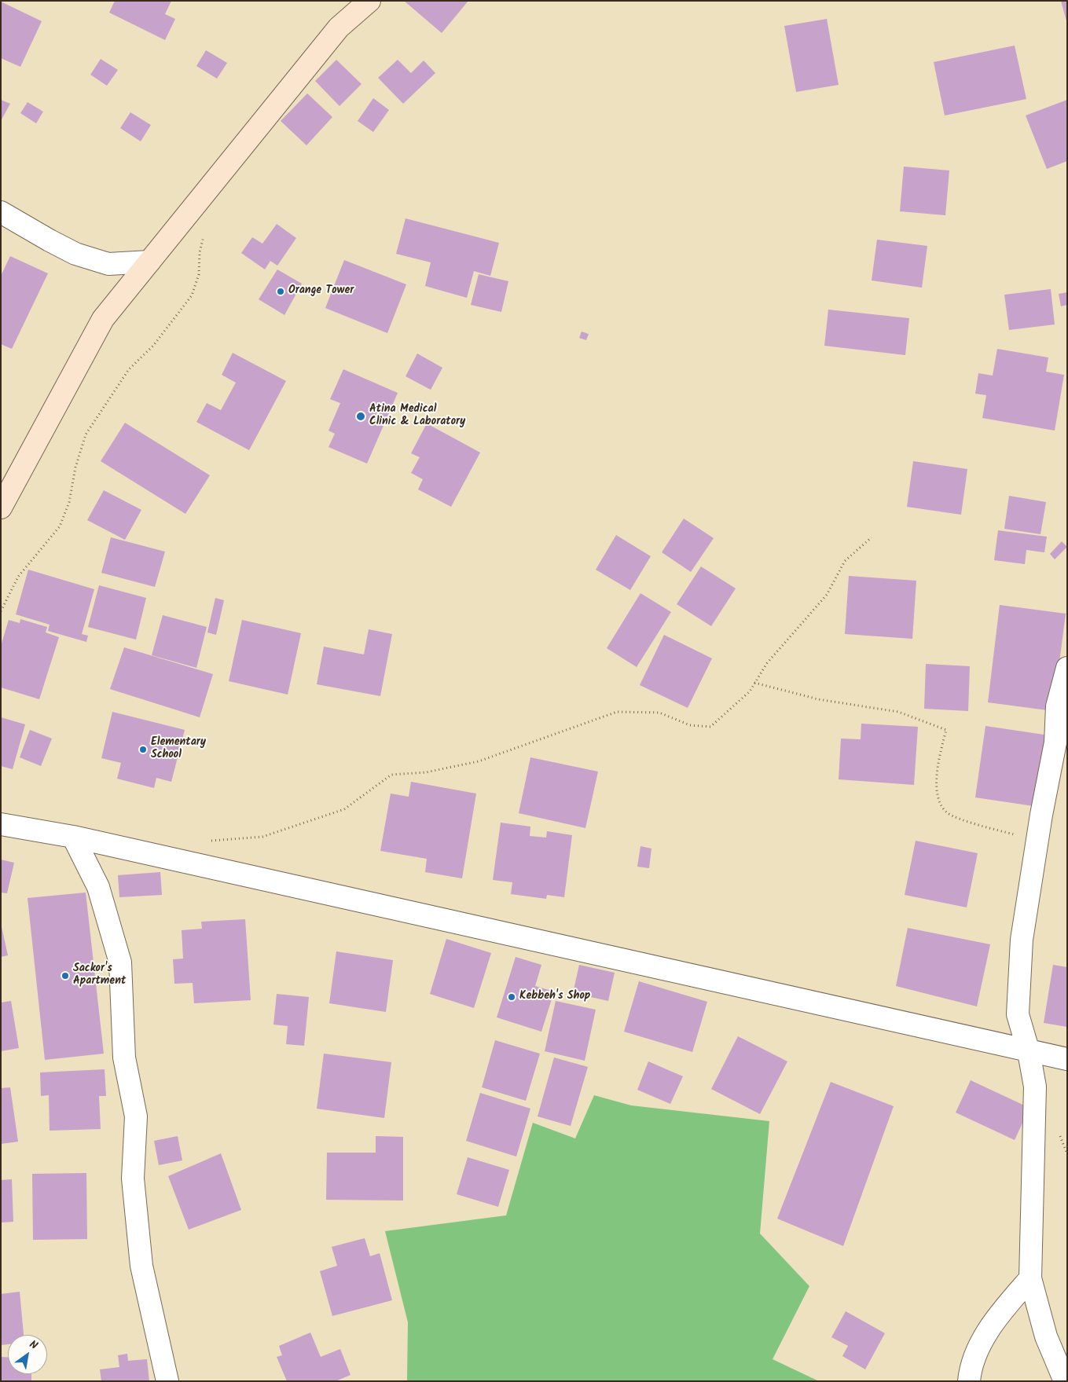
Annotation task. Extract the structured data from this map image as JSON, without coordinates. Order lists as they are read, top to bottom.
{
  "places": [
    "Orange Tower",
    "Atina Medical Clinic & Laboratory",
    "Elementary School",
    "Sackor's Apartment",
    "Kebbeh's Shop"
  ],
  "north": "top right"
}
